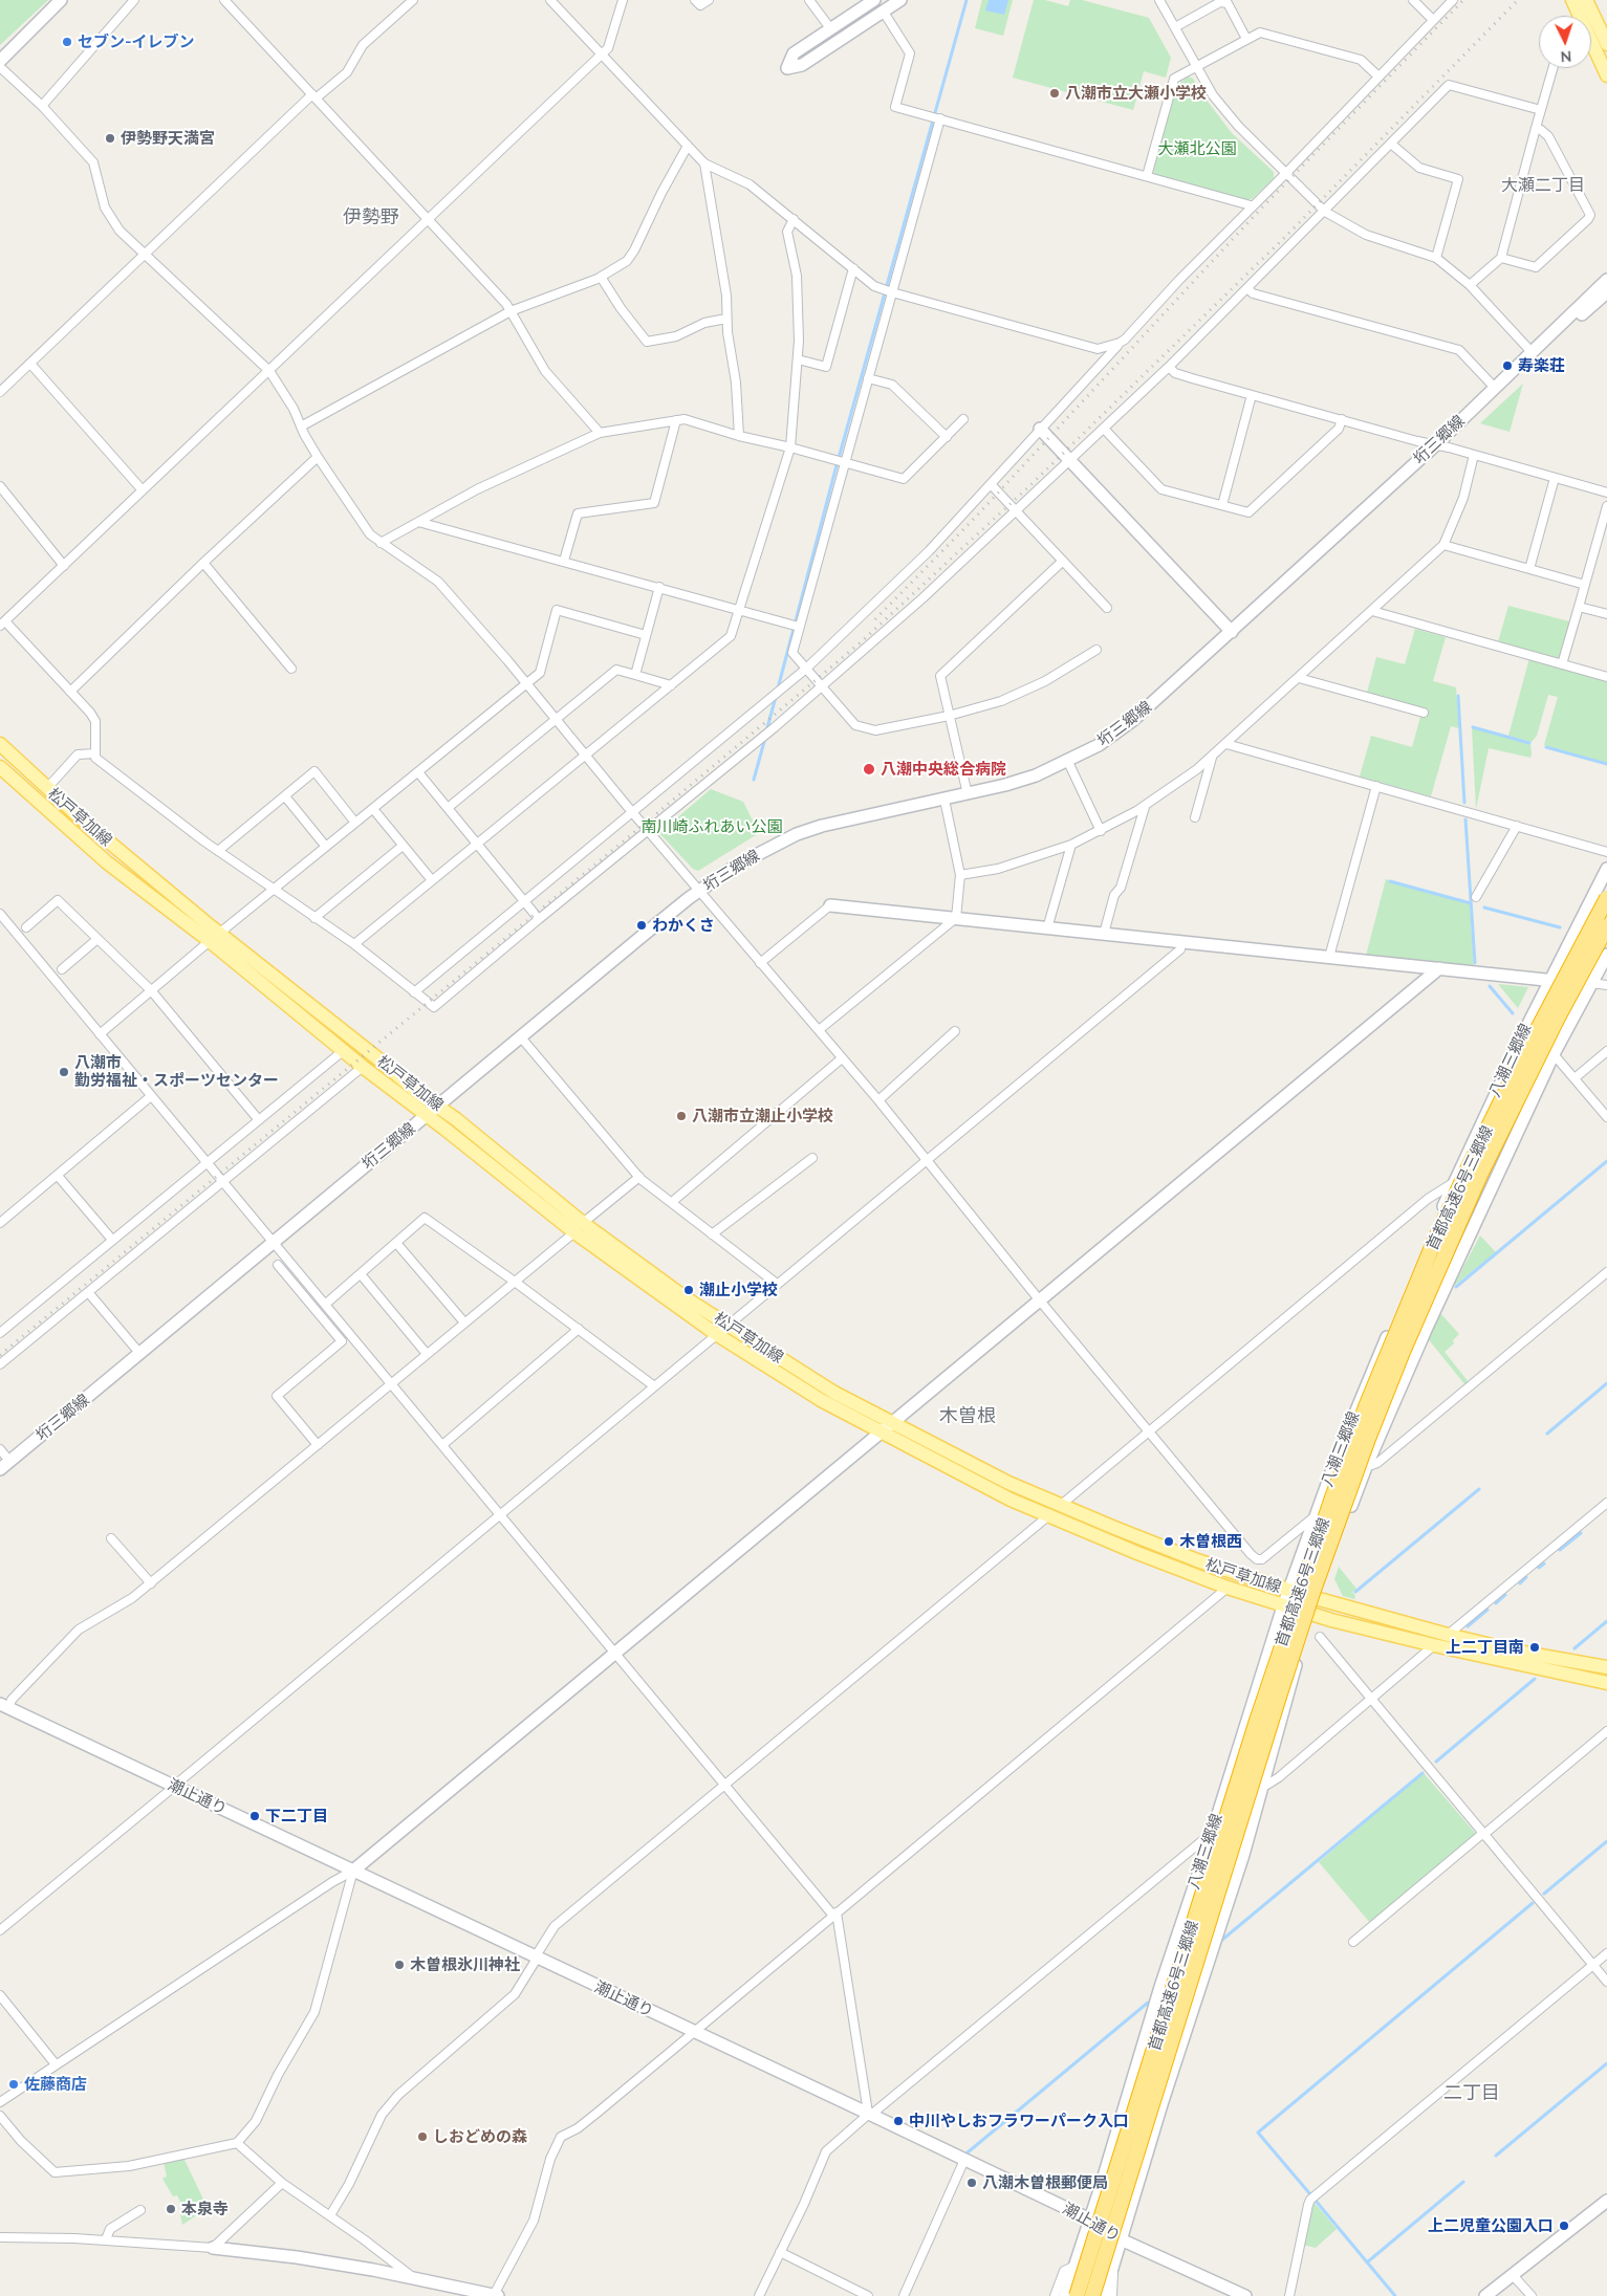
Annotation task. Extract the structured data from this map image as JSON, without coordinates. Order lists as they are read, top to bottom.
{
  "streets": {
    "highway": ["首都高速6号三郷線"],
    "main road": ["松戸草加線"],
    "street": ["垳三郷線", "八潮三郷線", "潮止通り"]
  },
  "crossings": [
    ["垳三郷線", "松戸草加線"],
    ["松戸草加線", "八潮三郷線"],
    ["八潮三郷線", "潮止通り"]
  ],
  "districts": [
    "大瀬二丁目",
    "伊勢野",
    "木曽根",
    "二丁目"
  ],
  "parks": ["大瀬北公園", "南川崎ふれあい公園"],
  "places": [
    "セブン-イレブン",
    "八潮市立大瀬小学校",
    "伊勢野天満宮",
    "寿楽荘",
    "八潮中央総合病院",
    "わかくさ",
    "八潮市 勤労福祉・スポーツセンター",
    "八潮市立潮止小学校",
    "潮止小学校",
    "木曽根西",
    "上二丁目南",
    "下二丁目",
    "木曽根氷川神社",
    "佐藤商店",
    "中川やしおフラワーパーク入口",
    "しおどめの森",
    "八潮木曽根郵便局",
    "本泉寺",
    "上二児童公園入口"
  ],
  "north": "bottom"
}
